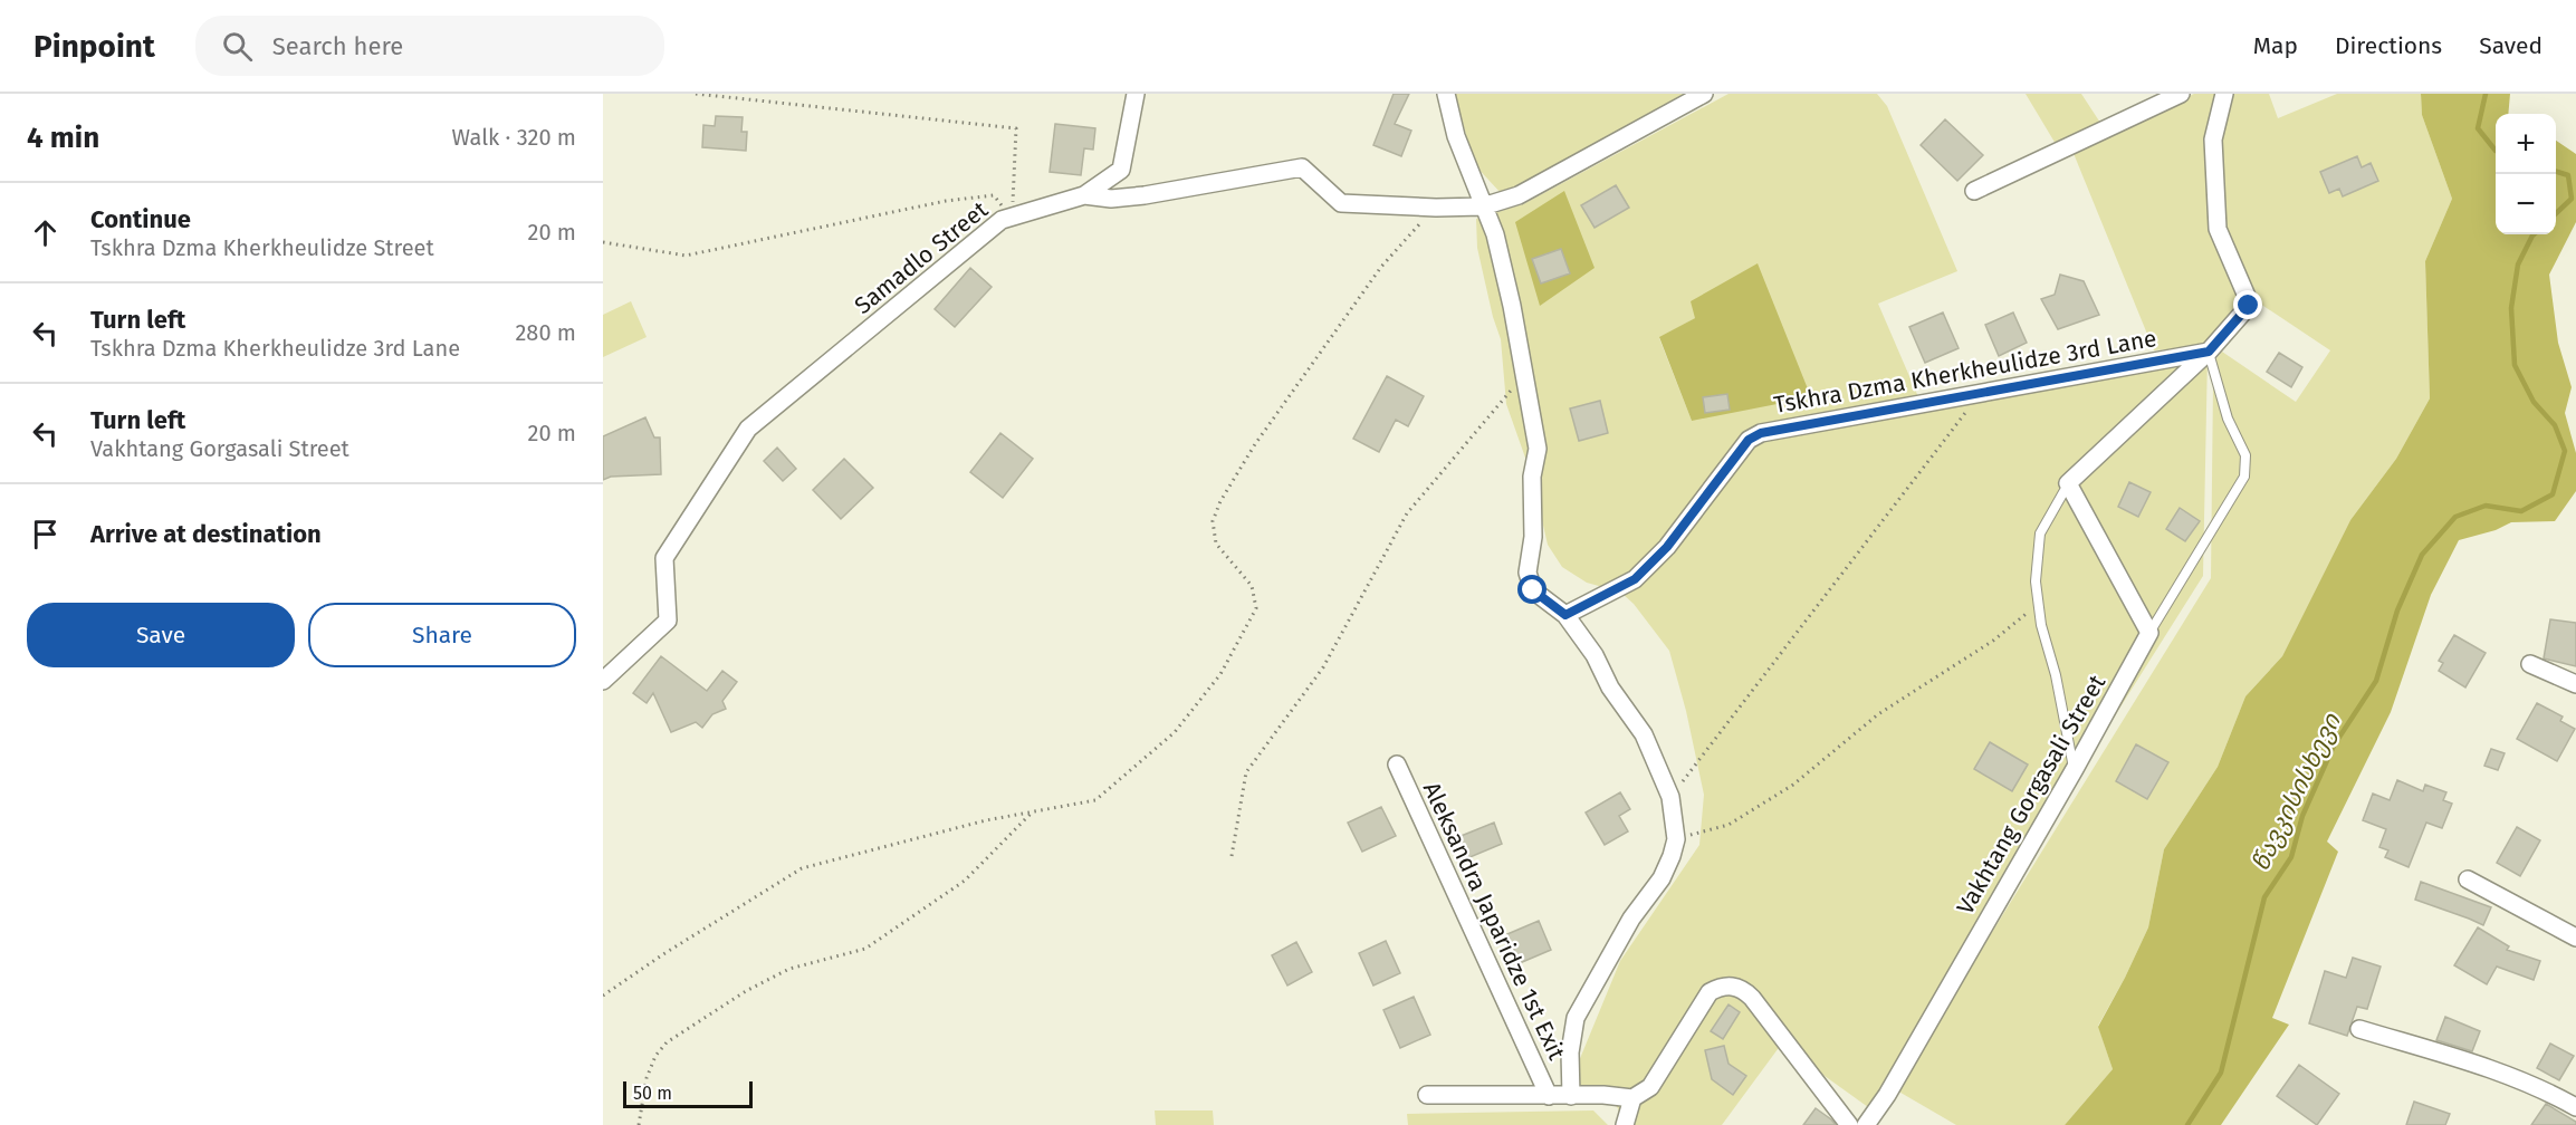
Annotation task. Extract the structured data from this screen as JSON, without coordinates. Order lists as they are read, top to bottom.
{
  "streets": {
    "street": [
      "Samadlo Street",
      "Tskhra Dzma Kherkheulidze 3rd Lane",
      "Vakhtang Gorgasali Street",
      "Aleksandra Japaridze 1st Exit"
    ]
  },
  "water": ["წავკისისხევი"],
  "scale_bar": "50 m",
  "page": {
    "header": "Pinpoint",
    "search": "Search here",
    "nav": ["Map", "Directions", "Saved"],
    "heading": ["4 min", "Walk · 320 m"],
    "map_buttons": ["+", "−"],
    "list": [
      ["Continue", "Tskhra Dzma Kherkheulidze Street", "20 m"],
      ["Turn left", "Tskhra Dzma Kherkheulidze 3rd Lane", "280 m"],
      ["Turn left", "Vakhtang Gorgasali Street", "20 m"],
      "Arrive at destination"
    ],
    "buttons": ["Save", "Share"],
    "scale": "50 m"
  }
}
